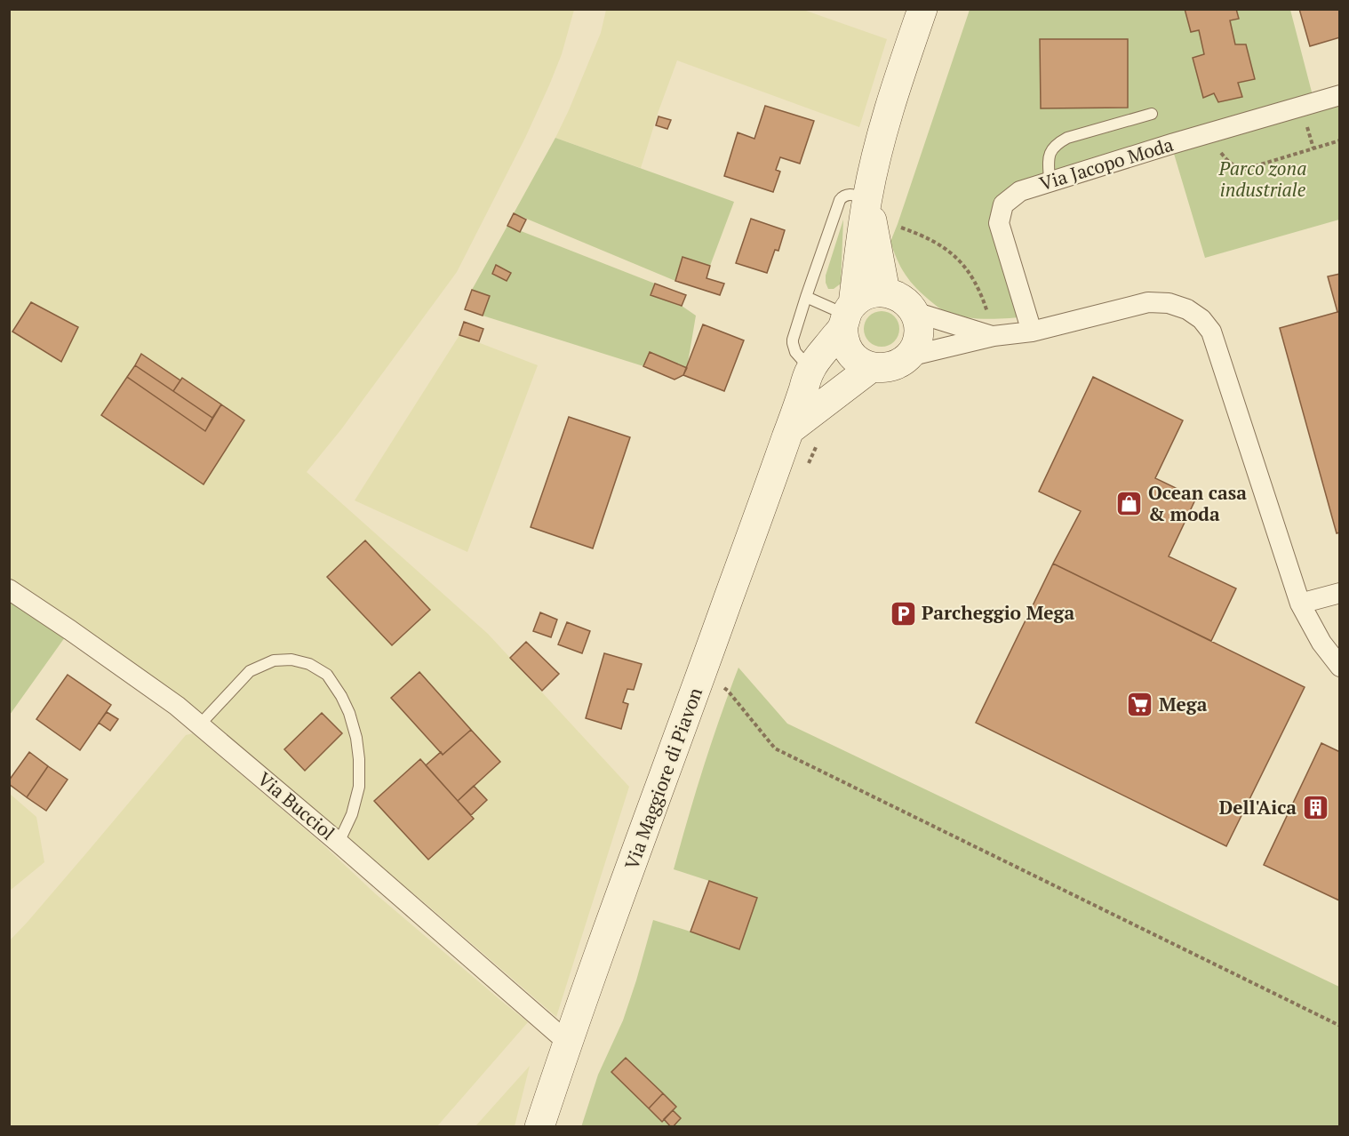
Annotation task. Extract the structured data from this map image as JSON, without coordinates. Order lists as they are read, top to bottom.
{
  "streets": {
    "main road": ["Via Maggiore di Piavon"],
    "street": ["Via Jacopo Moda", "Via Bucciol"]
  },
  "crossings": [
    ["Via Maggiore di Piavon", "Via Bucciol"]
  ],
  "parks": ["Parco zona industriale"],
  "places": {
    "shop": ["Ocean casa & moda"],
    "parking": ["Parcheggio Mega"],
    "supermarket": ["Mega"],
    "building": ["Dell'Aica"]
  }
}
